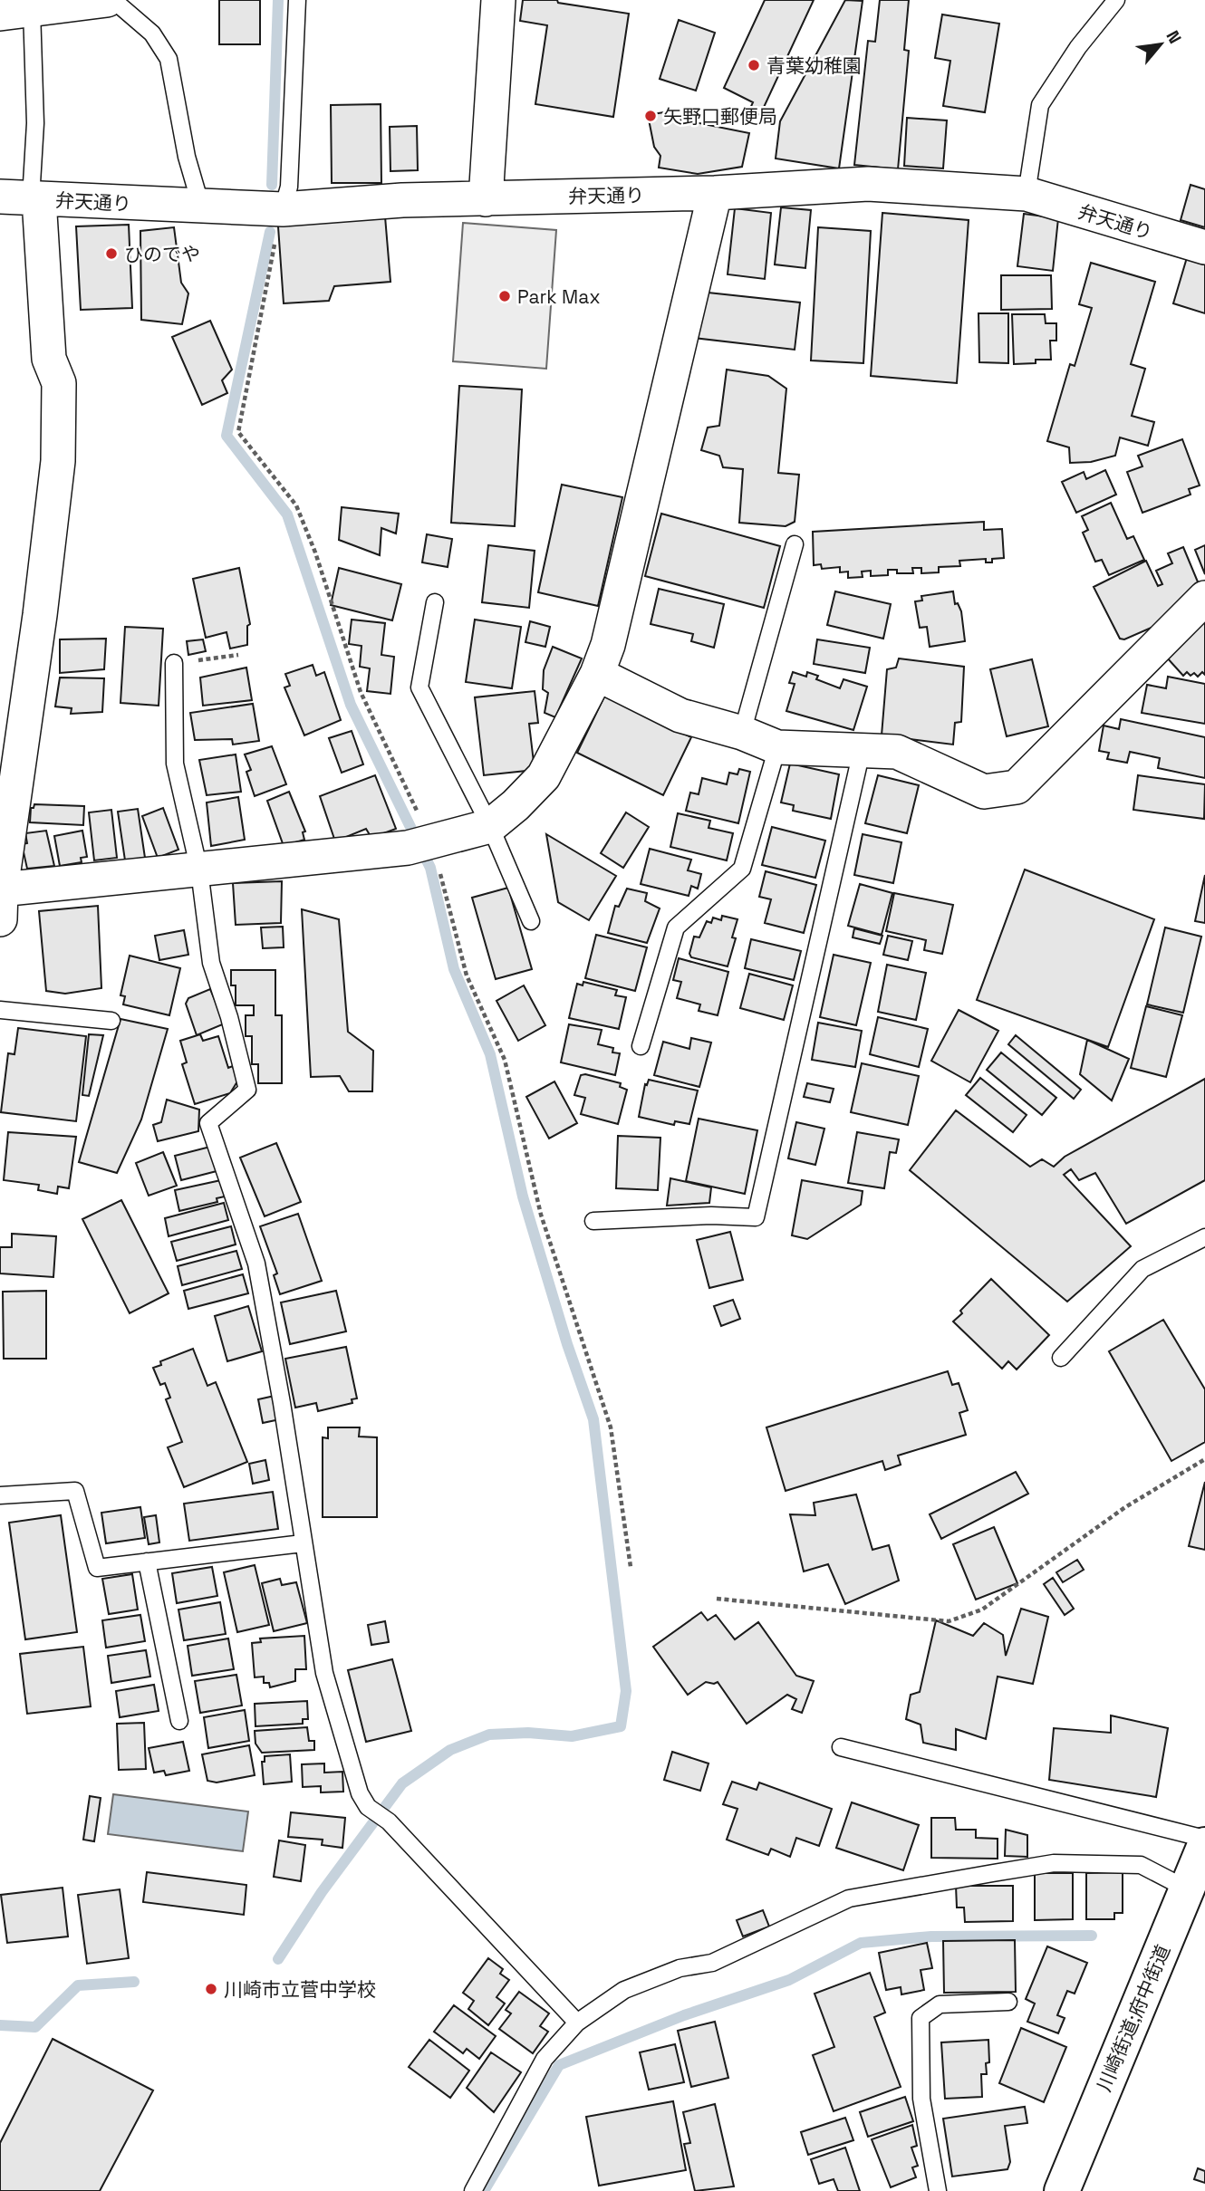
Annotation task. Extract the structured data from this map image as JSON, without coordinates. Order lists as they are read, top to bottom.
{
  "streets": {
    "main road": ["川崎街道;府中街道"],
    "street": ["弁天通り"]
  },
  "places": [
    "青葉幼稚園",
    "矢野口郵便局",
    "ひのでや",
    "Park Max",
    "川崎市立菅中学校"
  ],
  "north": "top right"
}
